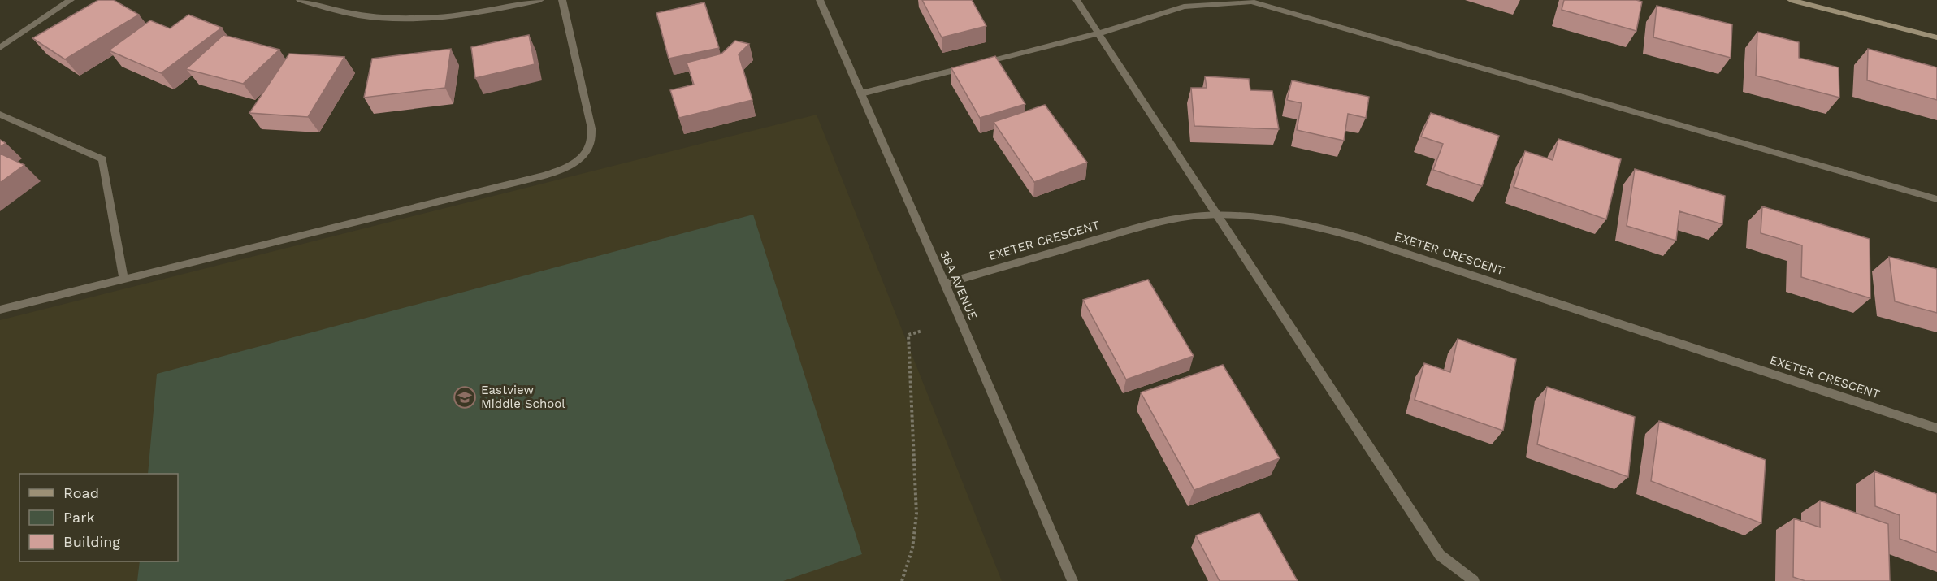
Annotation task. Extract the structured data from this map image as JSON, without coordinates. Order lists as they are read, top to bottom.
{
  "streets": {
    "street": ["EXETER CRESCENT", "38A AVENUE"]
  },
  "crossings": [
    ["EXETER CRESCENT", "38A AVENUE"]
  ],
  "places": {
    "school or university": ["Eastview Middle School"]
  },
  "legend": ["Road", "Park", "Building"]
}
